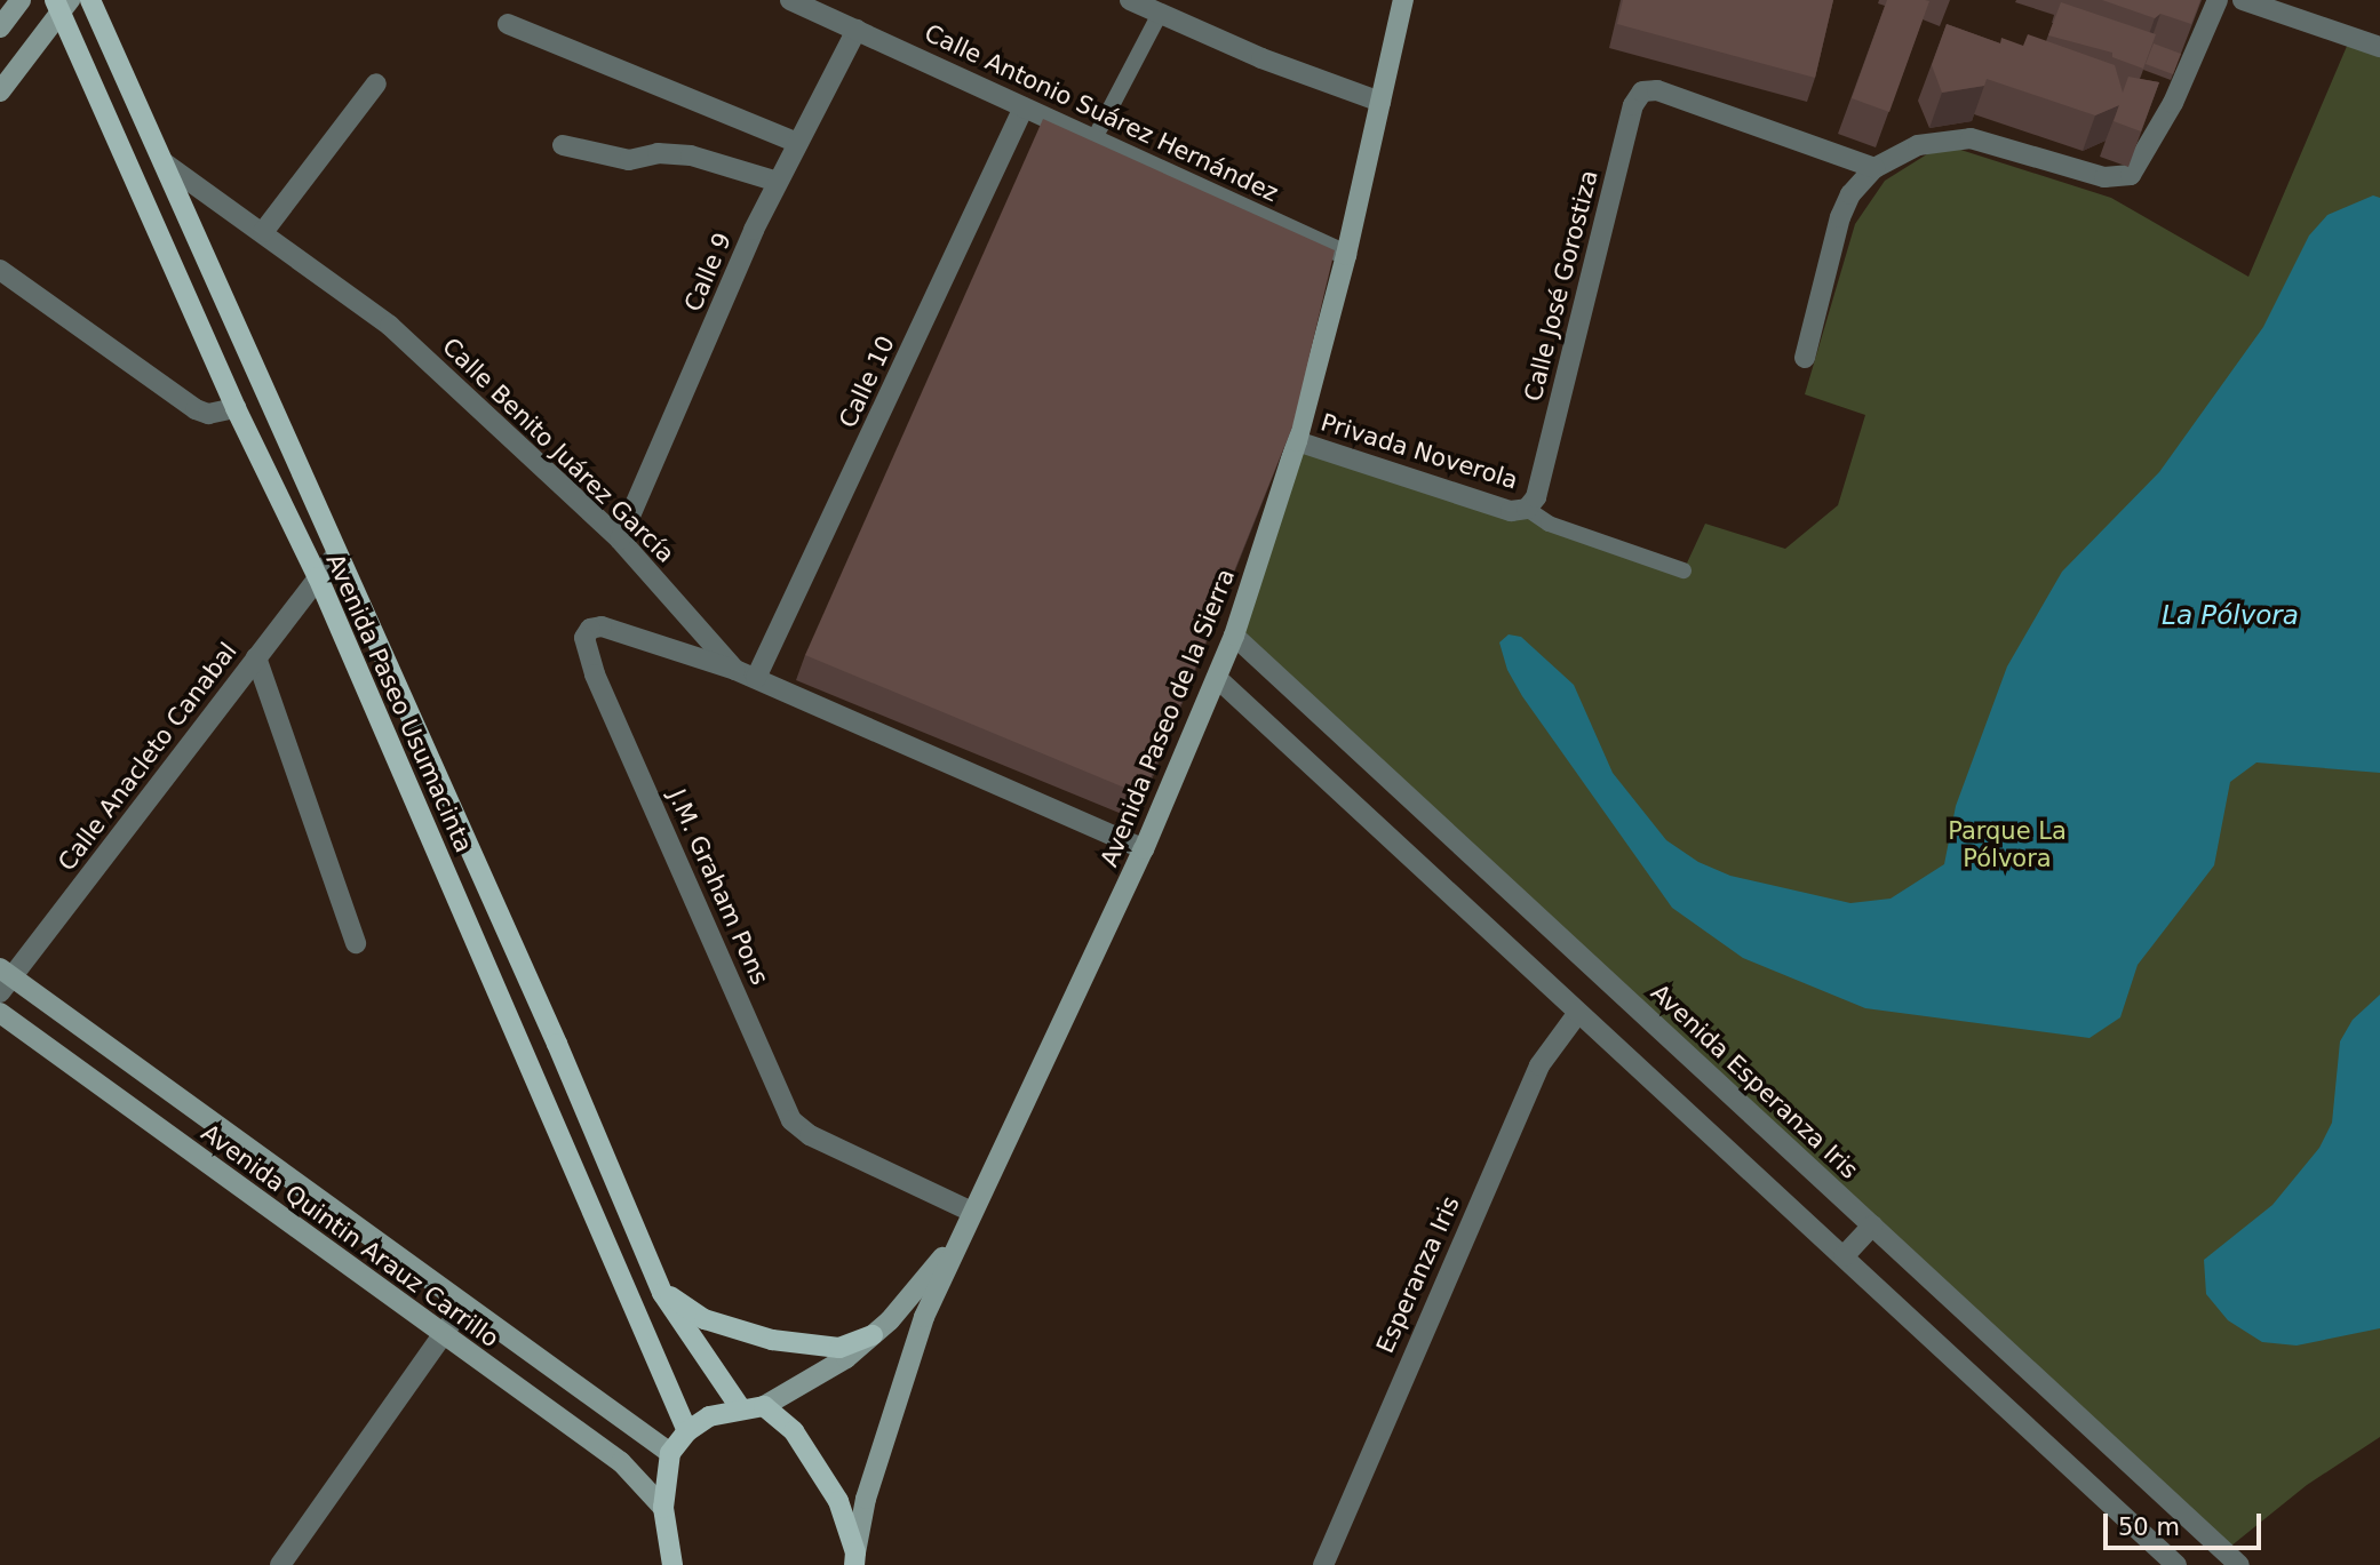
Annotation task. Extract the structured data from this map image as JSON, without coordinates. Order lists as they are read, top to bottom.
{
  "streets": {
    "main road": ["Avenida Paseo Usumacinta", "Avenida Paseo de la Sierra", "Avenida Quintin Arauz Carrillo"],
    "street": [
      "Calle Antonio Suárez Hernández",
      "Calle 9",
      "Calle José Gorostiza",
      "Calle 10",
      "Calle Benito Juárez García",
      "Privada Noverola",
      "Calle Anacleto Canabal",
      "J.M. Graham Pons",
      "Avenida Esperanza Iris",
      "Esperanza Iris"
    ]
  },
  "crossings": [
    ["Calle Antonio Suárez Hernández", "Calle 9"],
    ["Calle Antonio Suárez Hernández", "Calle 10"],
    ["Calle Antonio Suárez Hernández", "Avenida Paseo de la Sierra"],
    ["Calle 9", "Calle Benito Juárez García"],
    ["Calle José Gorostiza", "Privada Noverola"],
    ["Calle 10", "Calle Benito Juárez García"],
    ["Calle Benito Juárez García", "Avenida Paseo Usumacinta"],
    ["Calle Benito Juárez García", "Avenida Paseo de la Sierra"],
    ["Calle Benito Juárez García", "J.M. Graham Pons"],
    ["Privada Noverola", "Avenida Paseo de la Sierra"],
    ["Avenida Paseo Usumacinta", "Calle Anacleto Canabal"],
    ["Avenida Paseo de la Sierra", "J.M. Graham Pons"],
    ["Avenida Paseo de la Sierra", "Avenida Esperanza Iris"],
    ["Calle Anacleto Canabal", "Avenida Quintin Arauz Carrillo"]
  ],
  "water": ["La Pólvora"],
  "parks": ["Parque La Pólvora"],
  "scale_bar": "50 m"
}
